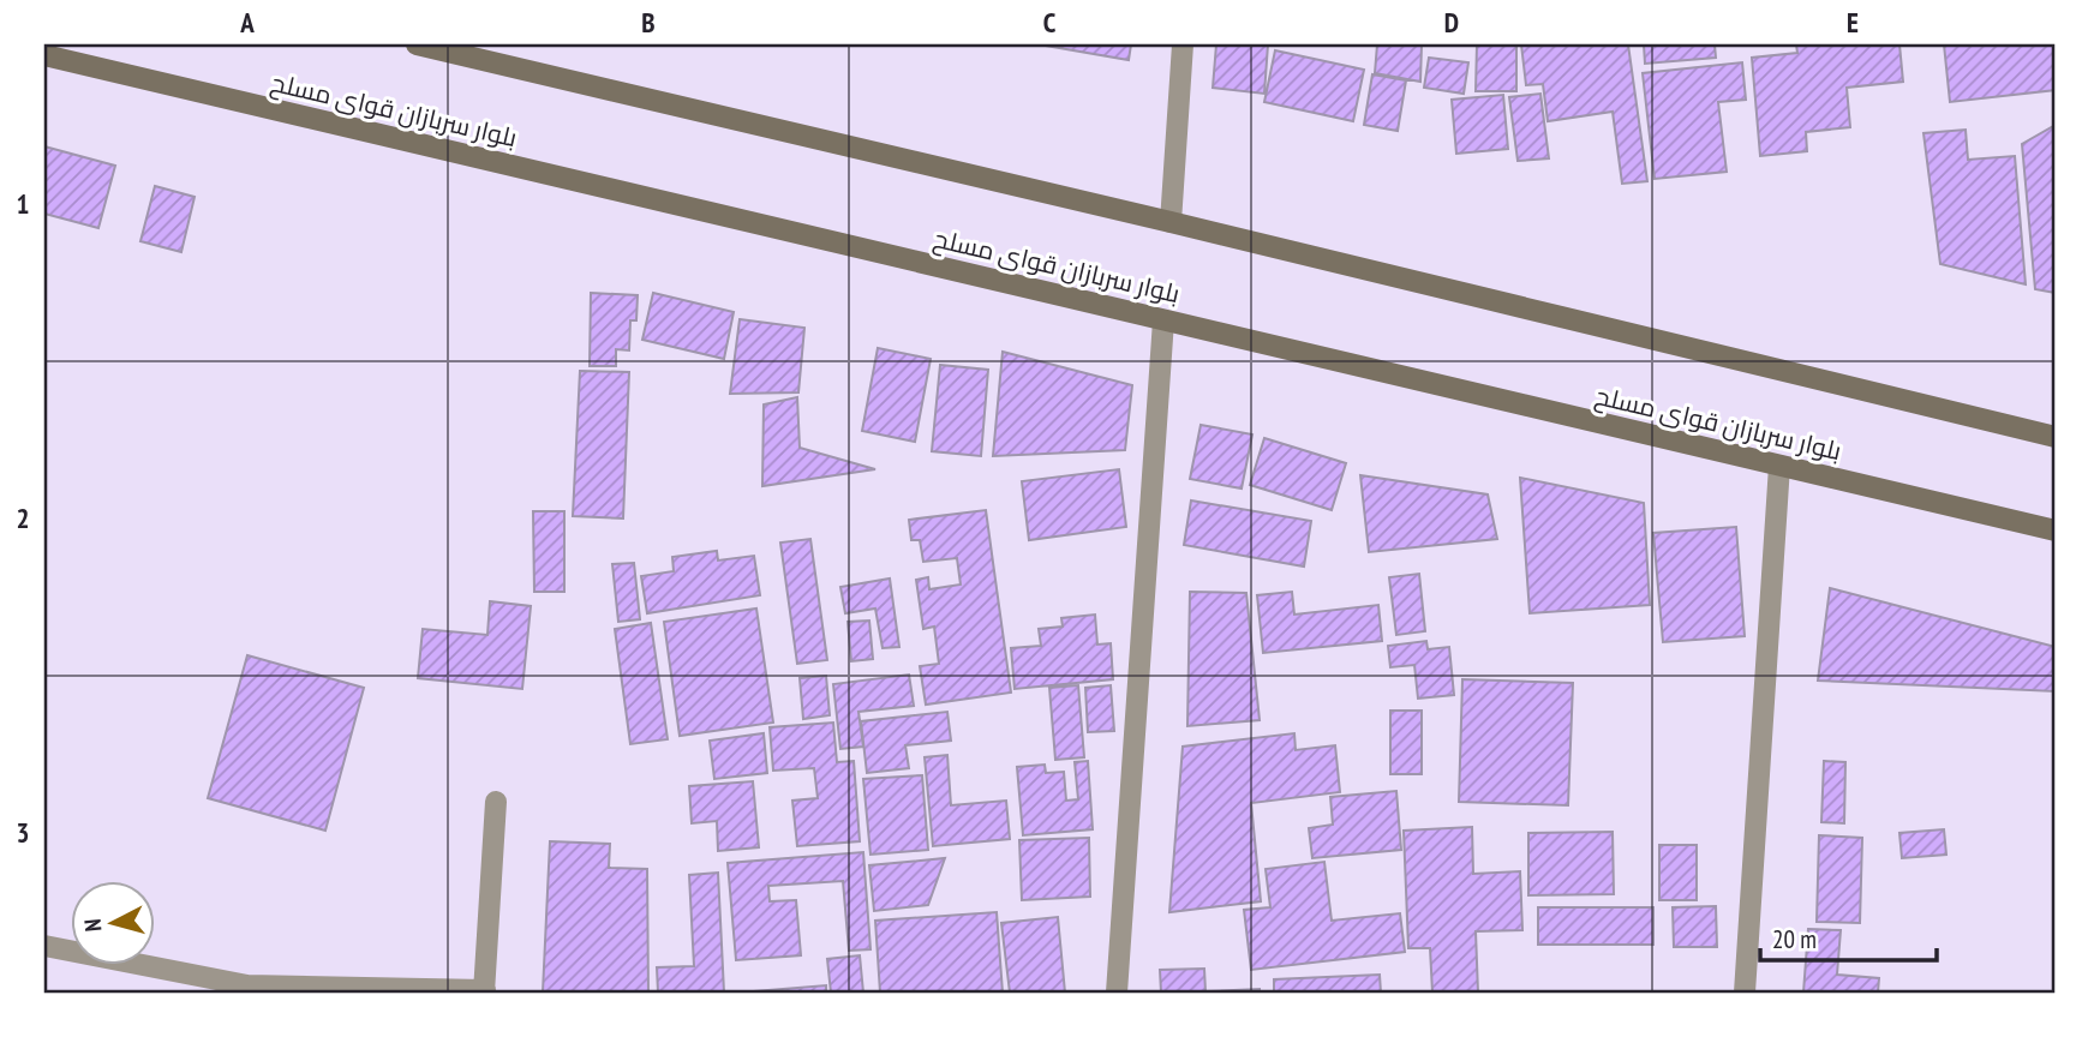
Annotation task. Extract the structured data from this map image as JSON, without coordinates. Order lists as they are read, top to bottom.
{
  "streets": {
    "main road": ["بلوار سربازان قوای مسلح"]
  },
  "scale_bar": "20 m",
  "north": "left",
  "grid": {
    "columns": [
      "A",
      "B",
      "C",
      "D",
      "E"
    ],
    "rows": ["1", "2", "3"]
  }
}
